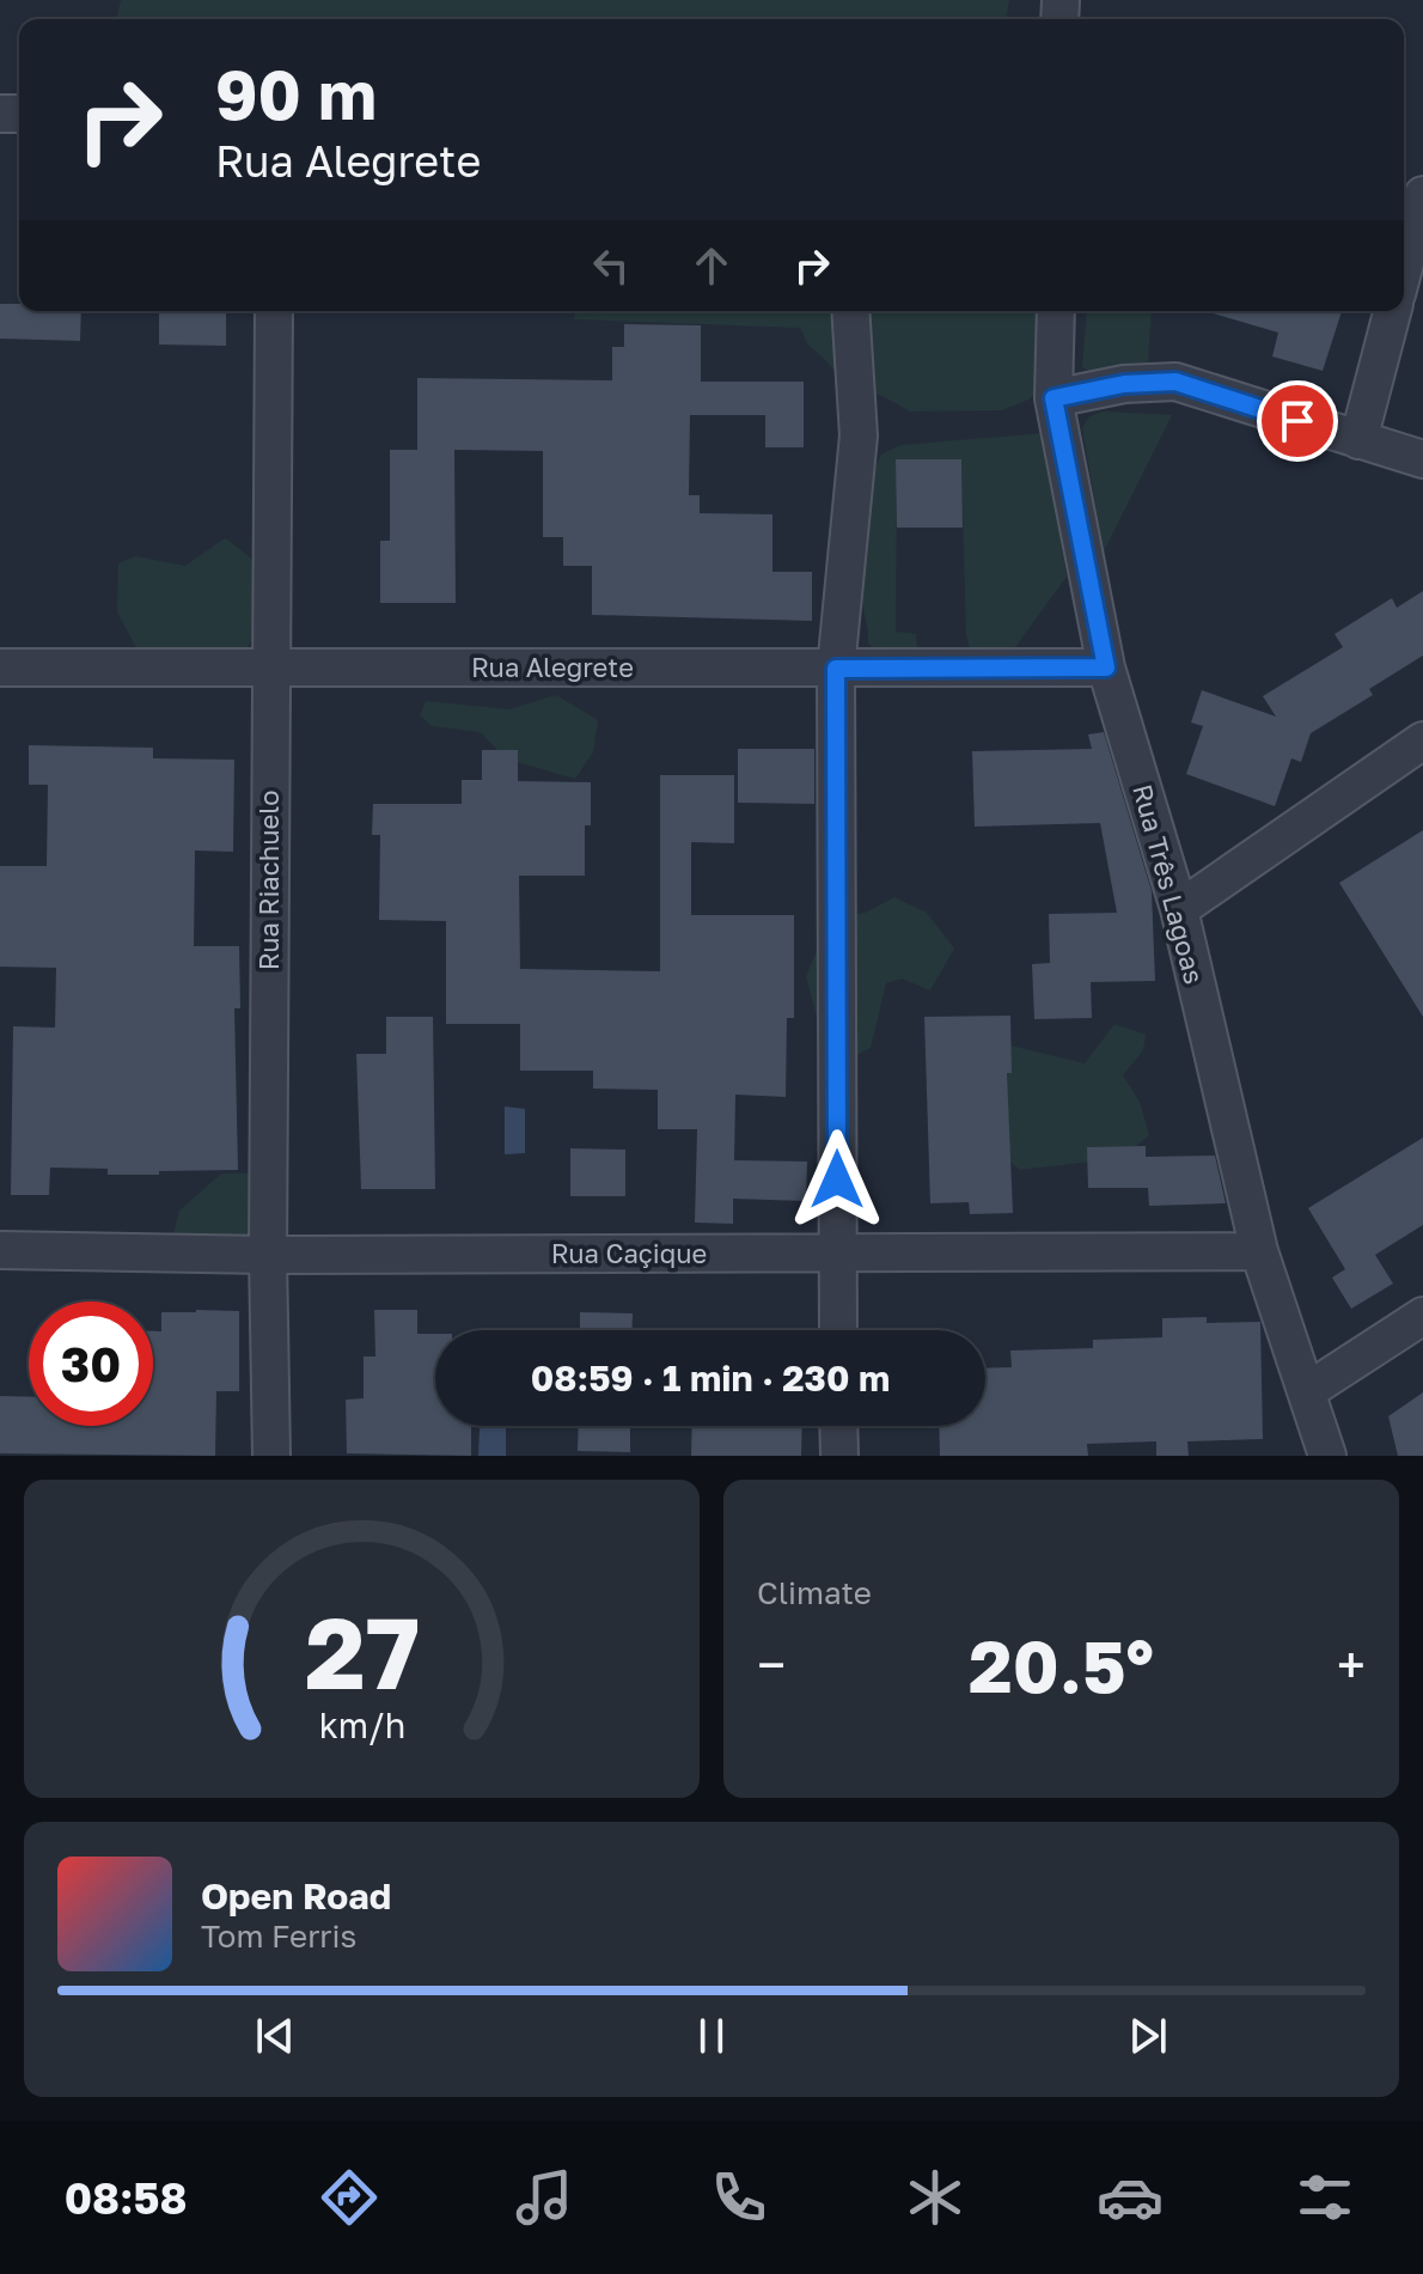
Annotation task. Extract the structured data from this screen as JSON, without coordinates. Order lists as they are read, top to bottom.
{
  "streets": {
    "street": [
      "Rua Alegrete",
      "Rua Riachuelo",
      "Rua Três Lagoas",
      "Rua Caçique"
    ]
  },
  "crossings": [
    ["Rua Alegrete", "Rua Riachuelo"],
    ["Rua Alegrete", "Rua Três Lagoas"],
    ["Rua Riachuelo", "Rua Caçique"],
    ["Rua Três Lagoas", "Rua Caçique"]
  ],
  "page": {
    "turn": ["90 m", "Rua Alegrete"],
    "limit": "30",
    "trip": "08:59 · 1 min · 230 m",
    "tile": "Climate",
    "heat": ["−", "20.5°", "+"],
    "song": ["Open Road", "Tom Ferris"],
    "tabs": "08:58",
    "gauge": ["27", "km/h"]
  }
}
